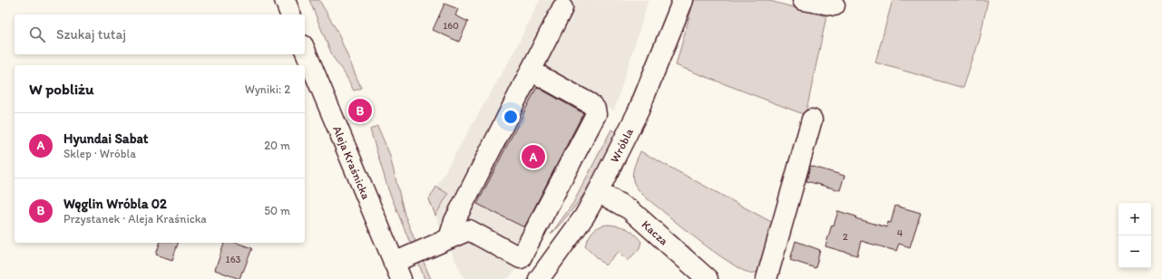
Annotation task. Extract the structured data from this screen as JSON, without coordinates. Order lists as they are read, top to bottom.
{
  "streets": {
    "street": ["Wróbla", "Aleja Kraśnicka", "Kacza"]
  },
  "crossings": [
    ["Wróbla", "Kacza"]
  ],
  "house_numbers": [
    "160",
    "4",
    "2",
    "163"
  ],
  "page": {
    "search": "Szukaj tutaj",
    "heading": ["W pobliżu", "Wyniki: 2"],
    "pins": ["B", "A"],
    "list": [
      {
        "mark": "A",
        "name": "Hyundai Sabat",
        "note": "Sklep · Wróbla",
        "value": "20 m"
      },
      {
        "mark": "B",
        "name": "Węglin Wróbla 02",
        "note": "Przystanek · Aleja Kraśnicka",
        "value": "50 m"
      }
    ],
    "map_buttons": ["+", "−"]
  }
}
